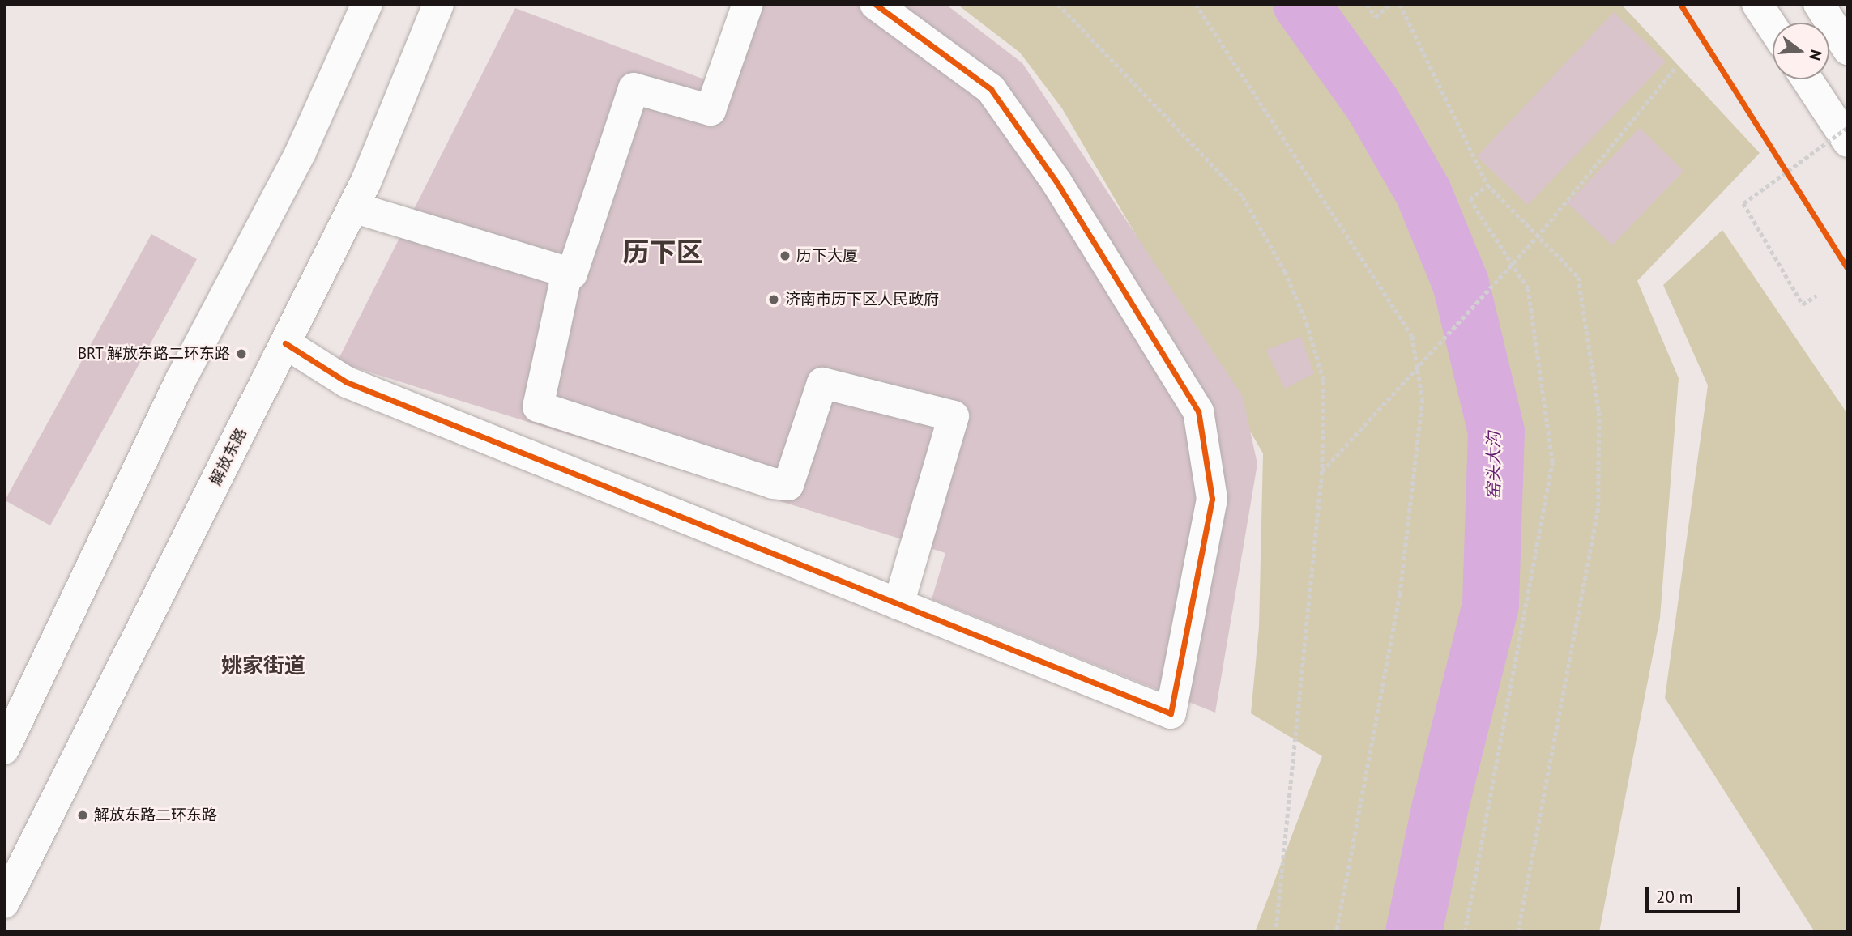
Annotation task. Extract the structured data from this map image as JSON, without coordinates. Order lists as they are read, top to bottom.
{
  "streets": {
    "street": ["解放东路"]
  },
  "districts": ["历下区", "姚家街道"],
  "water": ["窑头大沟"],
  "places": [
    "历下大厦",
    "济南市历下区人民政府",
    "BRT 解放东路二环东路",
    "解放东路二环东路"
  ],
  "scale_bar": "20 m",
  "north": "right"
}
